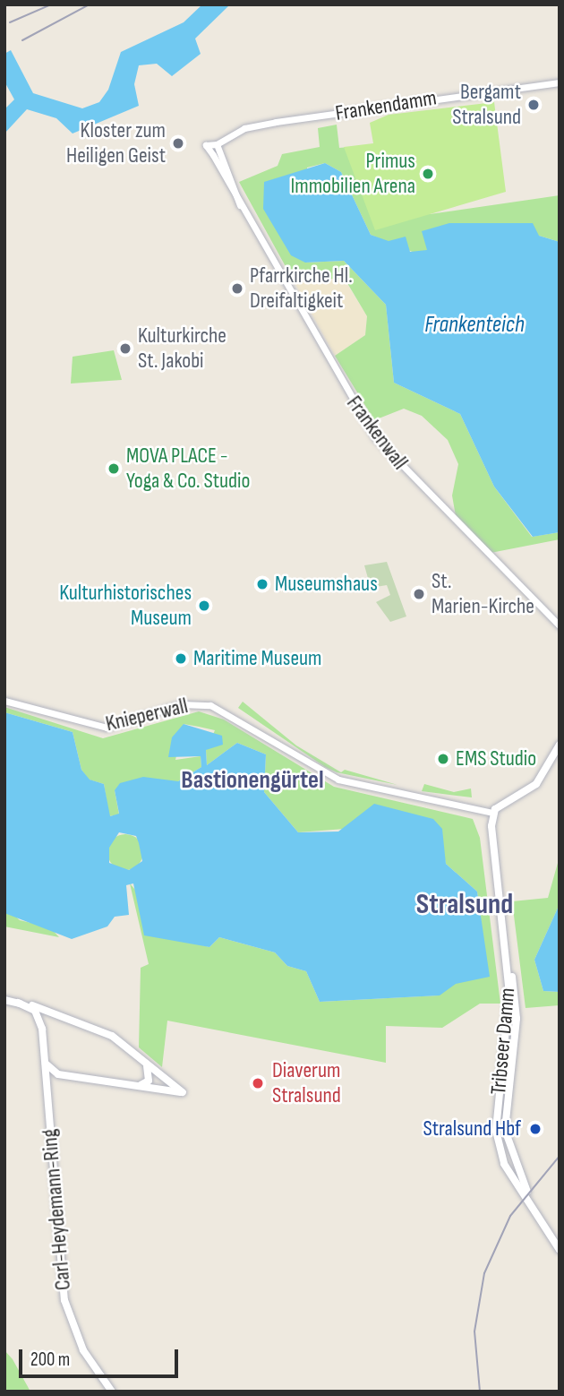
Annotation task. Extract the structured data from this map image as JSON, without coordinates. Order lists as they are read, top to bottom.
{
  "streets": {
    "main road": ["Tribseer Damm", "Carl-Heydemann-Ring"],
    "street": ["Frankendamm", "Frankenwall", "Knieperwall"]
  },
  "crossings": [
    ["Frankendamm", "Frankenwall"],
    ["Knieperwall", "Tribseer Damm"]
  ],
  "districts": ["Bastionengürtel", "Stralsund"],
  "water": ["Frankenteich"],
  "places": [
    "Bergamt Stralsund",
    "Kloster zum Heiligen Geist",
    "Primus Immobilien Arena",
    "Pfarrkirche Hl. Dreifaltigkeit",
    "Kulturkirche St. Jakobi",
    "MOVA PLACE - Yoga & Co. Studio",
    "Museumshaus",
    "St. Marien-Kirche",
    "Kulturhistorisches Museum",
    "Maritime Museum",
    "EMS Studio",
    "Diaverum Stralsund",
    "Stralsund Hbf"
  ],
  "scale_bar": "200 m"
}
